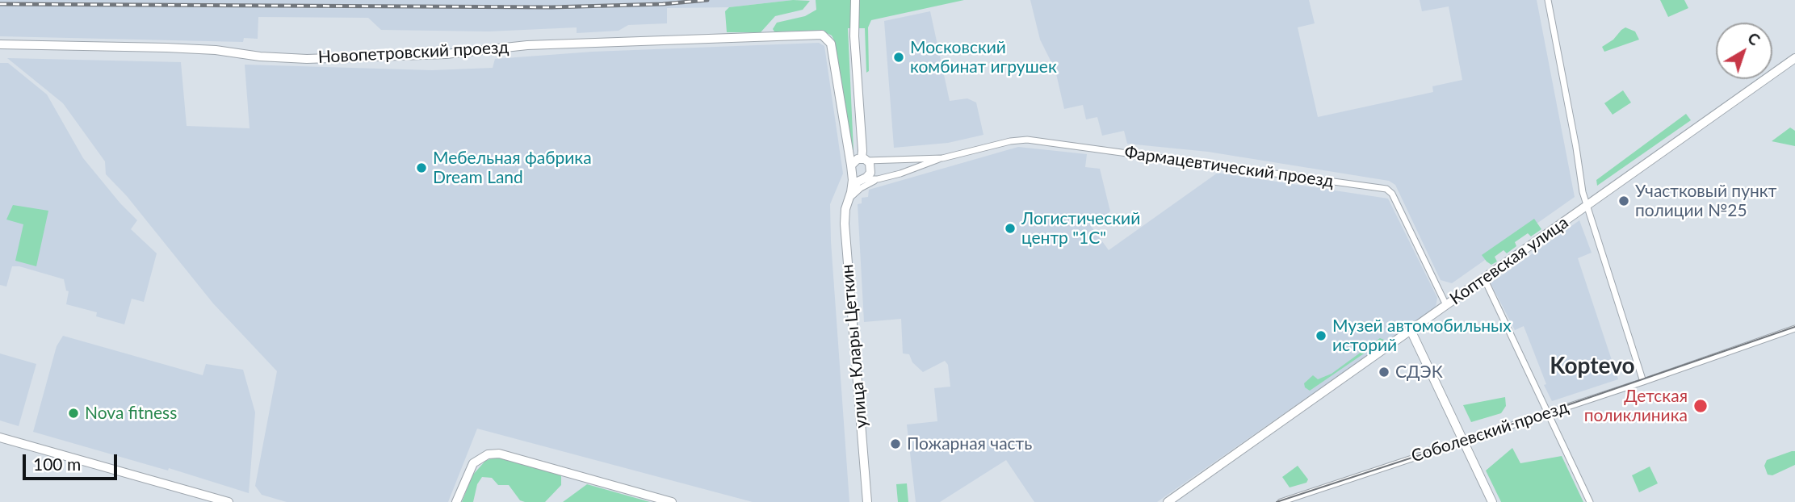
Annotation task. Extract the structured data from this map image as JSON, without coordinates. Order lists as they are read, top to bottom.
{
  "streets": {
    "street": [
      "Новопетровский проезд",
      "Фармацевтический проезд",
      "Коптевская улица",
      "улица Клары Цеткин",
      "Соболевский проезд"
    ]
  },
  "crossings": [
    ["Новопетровский проезд", "Фармацевтический проезд"],
    ["Новопетровский проезд", "улица Клары Цеткин"],
    ["Фармацевтический проезд", "Коптевская улица"],
    ["Фармацевтический проезд", "улица Клары Цеткин"]
  ],
  "districts": ["Koptevo"],
  "places": [
    "Московский комбинат игрушек",
    "Мебельная фабрика Dream Land",
    "Участковый пункт полиции №25",
    "Логистический центр \"1С\"",
    "Музей автомобильных историй",
    "СДЭК",
    "Детская поликлиника",
    "Nova fitness",
    "Пожарная часть"
  ],
  "scale_bar": "100 m",
  "north": "top right"
}
